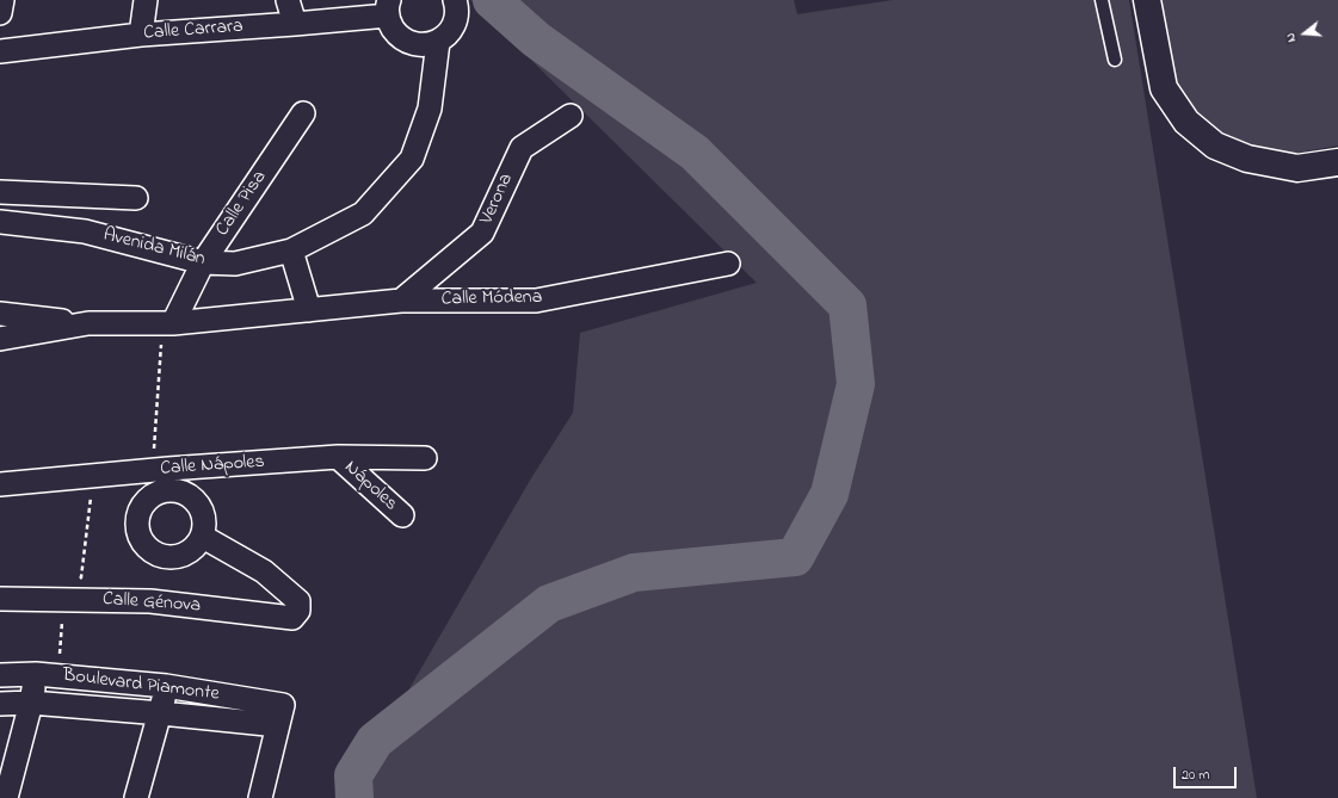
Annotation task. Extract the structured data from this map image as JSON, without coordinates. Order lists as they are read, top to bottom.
{
  "streets": {
    "street": [
      "Calle Carrara",
      "Verona",
      "Calle Pisa",
      "Avenida Milán",
      "Calle Módena",
      "Calle Nápoles",
      "Nápoles",
      "Calle Génova",
      "Boulevard Piamonte"
    ]
  },
  "crossings": [
    ["Verona", "Calle Módena"],
    ["Calle Pisa", "Avenida Milán"],
    ["Calle Pisa", "Calle Módena"],
    ["Calle Nápoles", "Nápoles"],
    ["Calle Nápoles", "Calle Génova"]
  ],
  "scale_bar": "20 m",
  "north": "left"
}
